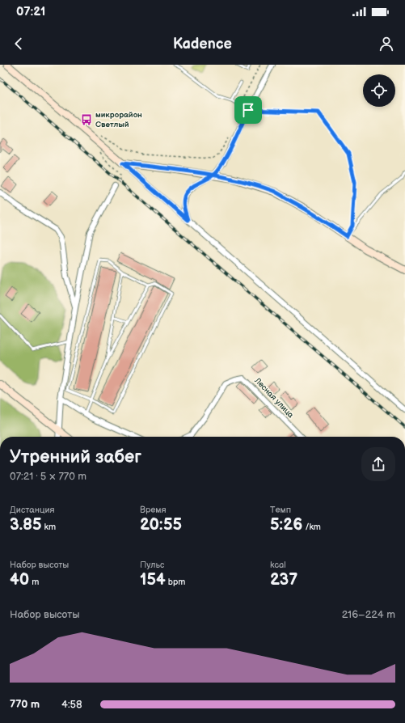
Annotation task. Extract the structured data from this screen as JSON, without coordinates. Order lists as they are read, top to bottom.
{
  "streets": {
    "street": ["Лесная улица"]
  },
  "places": {
    "bus stop": ["микрорайон Светлый"]
  },
  "page": {
    "status": "07:21",
    "header": "Kadence",
    "heading": ["Утренний забег", "07:21 · 5 × 770 m"],
    "stats": [
      ["Дистанция", "3.85 km"],
      ["Время", "20:55"],
      ["Темп", "5:26 /km"],
      ["Набор высоты", "40 m"],
      ["Пульс", "154 bpm"],
      ["kcal", "237"]
    ],
    "chart": ["Набор высоты", "216–224 m"],
    "list": [
      {
        "name": "770 m",
        "note": "4:58"
      }
    ]
  }
}
